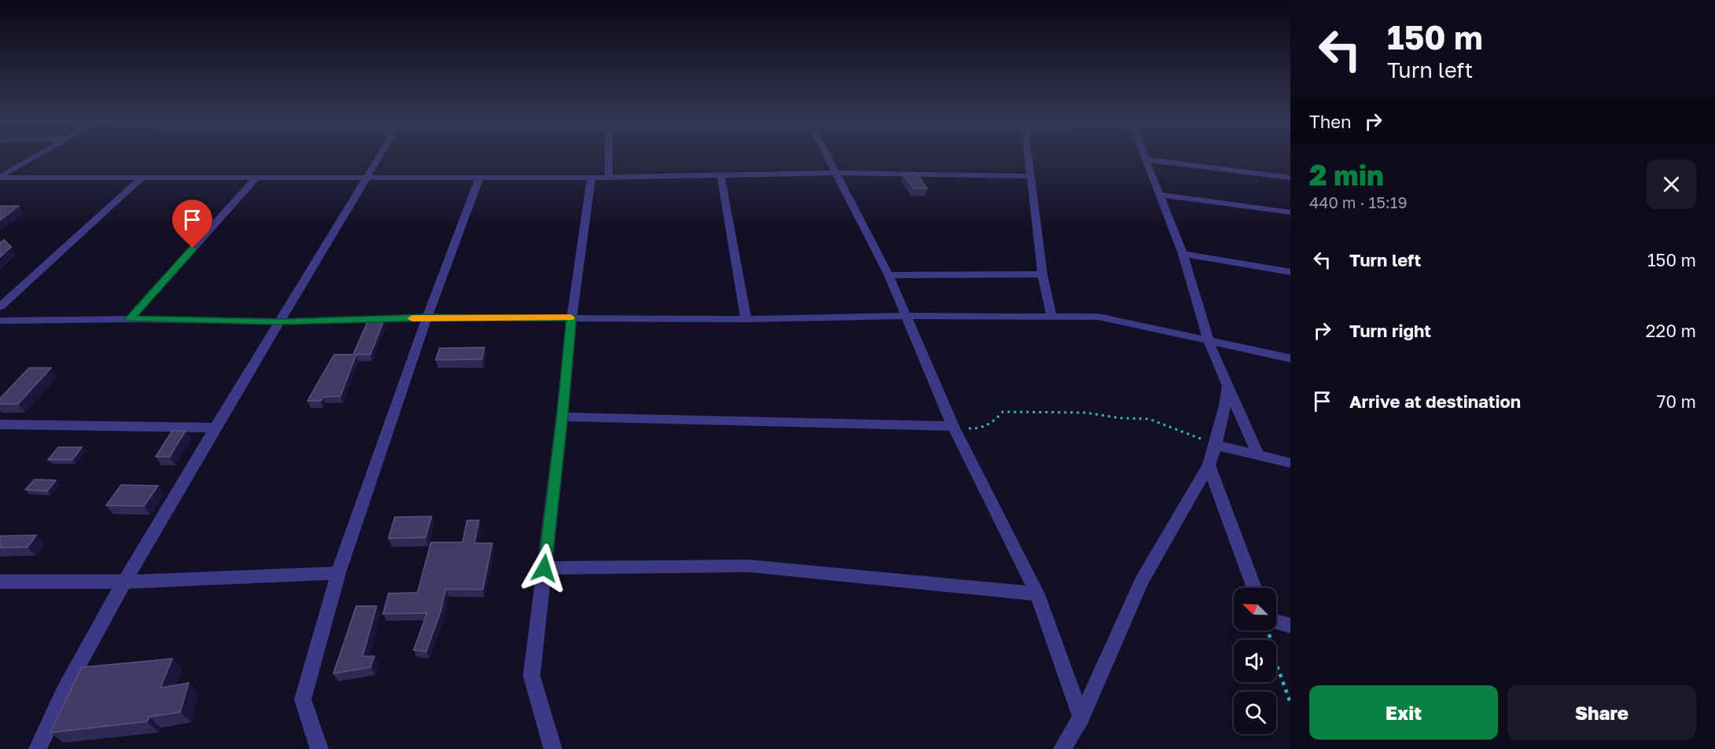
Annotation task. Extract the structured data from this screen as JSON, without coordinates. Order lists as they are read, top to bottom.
{
  "north": "top left",
  "page": {
    "turn": ["150 m", "Turn left"],
    "then": "Then",
    "heading": ["2 min", "440 m · 15:19"],
    "list": [
      {
        "name": "Turn left",
        "value": "150 m"
      },
      {
        "name": "Turn right",
        "value": "220 m"
      },
      {
        "name": "Arrive at destination",
        "value": "70 m"
      }
    ],
    "buttons": ["Exit", "Share"]
  }
}
